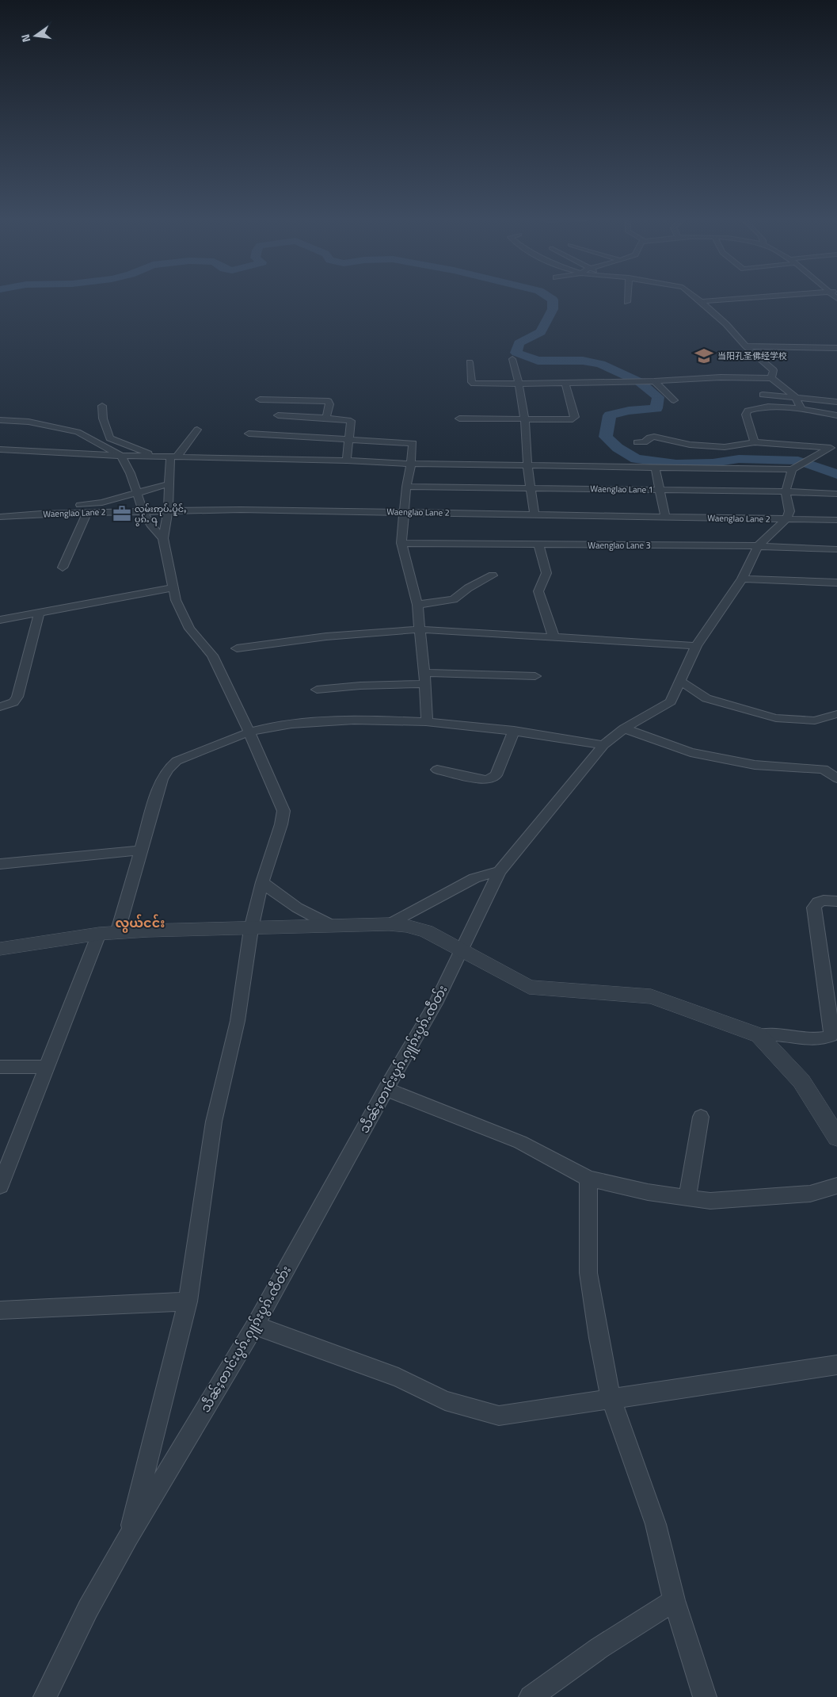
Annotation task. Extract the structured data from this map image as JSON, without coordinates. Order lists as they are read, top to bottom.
{
  "streets": {
    "street": [
      "Waenglao Lane 1",
      "Waenglao Lane 2",
      "Waenglao Lane 3",
      "သဵၼ်ႈတၢင်းပွၵ်ႉႁူၵ်းပွၵ်ႉၸဵတ်း"
    ]
  },
  "crossings": [
    ["Waenglao Lane 2", "သဵၼ်ႈတၢင်းပွၵ်ႉႁူၵ်းပွၵ်ႉၸဵတ်း"],
    ["Waenglao Lane 3", "သဵၼ်ႈတၢင်းပွၵ်ႉႁူၵ်းပွၵ်ႉၸဵတ်း"]
  ],
  "districts": ["လွယ်ငင်း"],
  "places": {
    "school or university": ["当阳孔圣佛经学校"],
    "office": ["လုမ်းဢုပ်ႉပိူင်ႇ ပွၵ်ႉ ႖"]
  },
  "north": "left"
}
